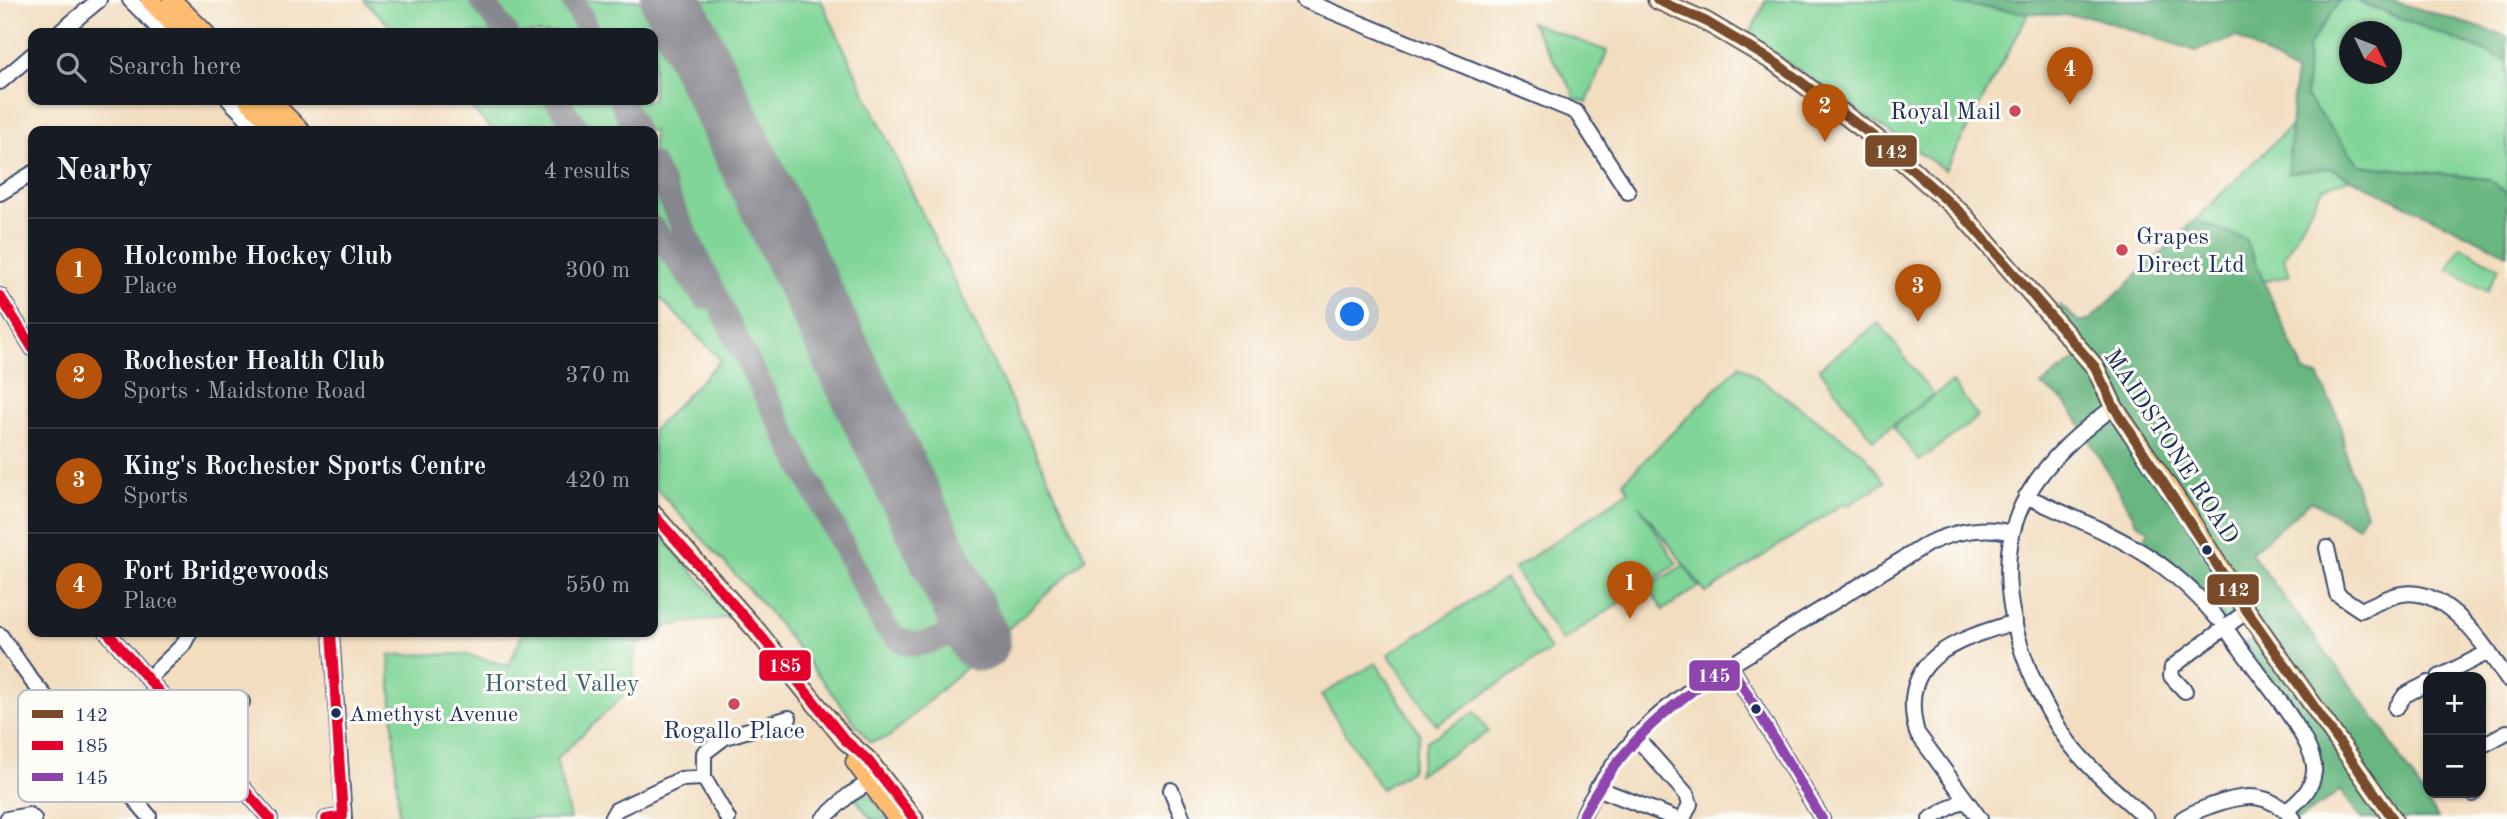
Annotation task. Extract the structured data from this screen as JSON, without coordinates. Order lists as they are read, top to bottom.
{
  "streets": {
    "main road": ["MAIDSTONE ROAD"]
  },
  "parks": ["Horsted Valley"],
  "places": [
    "Royal Mail",
    "Grapes Direct Ltd",
    "Rogallo Place",
    "Amethyst Avenue"
  ],
  "lines": ["transit line 142", "transit line 185", "transit line 145"],
  "legend": ["142", "185", "145"],
  "north": "bottom right",
  "page": {
    "search": "Search here",
    "pins": [
      "4",
      "2",
      "3",
      "1"
    ],
    "heading": ["Nearby", "4 results"],
    "list": [
      {
        "mark": "1",
        "name": "Holcombe Hockey Club",
        "note": "Place",
        "value": "300 m"
      },
      {
        "mark": "2",
        "name": "Rochester Health Club",
        "note": "Sports · Maidstone Road",
        "value": "370 m"
      },
      {
        "mark": "3",
        "name": "King's Rochester Sports Centre",
        "note": "Sports",
        "value": "420 m"
      },
      {
        "mark": "4",
        "name": "Fort Bridgewoods",
        "note": "Place",
        "value": "550 m"
      }
    ],
    "map_buttons": ["+", "−"]
  }
}
